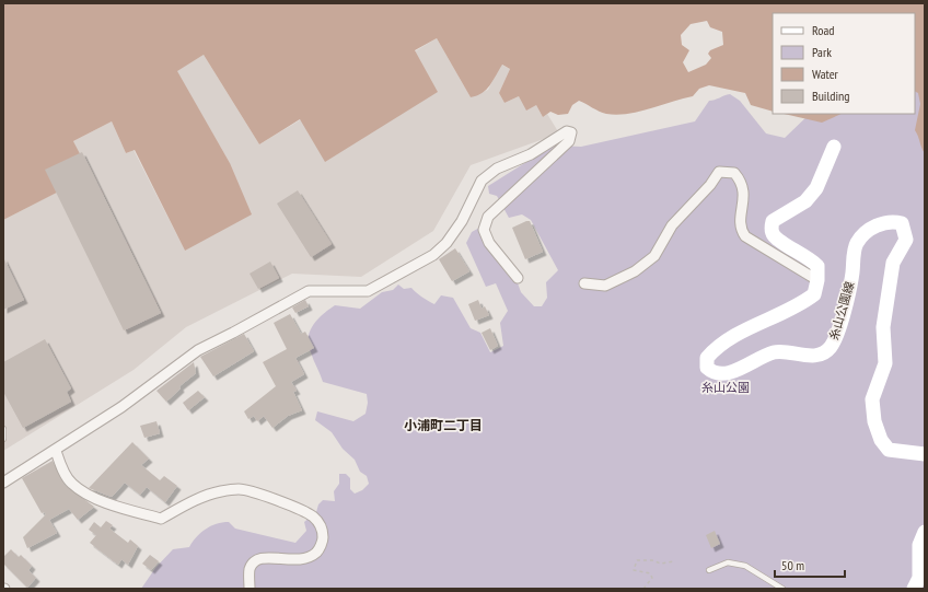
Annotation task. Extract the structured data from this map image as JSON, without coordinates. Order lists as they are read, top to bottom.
{
  "streets": {
    "main road": ["糸山公園線"]
  },
  "districts": ["小浦町二丁目"],
  "parks": ["糸山公園"],
  "legend": [
    "Road",
    "Park",
    "Water",
    "Building"
  ],
  "scale_bar": "50 m"
}
